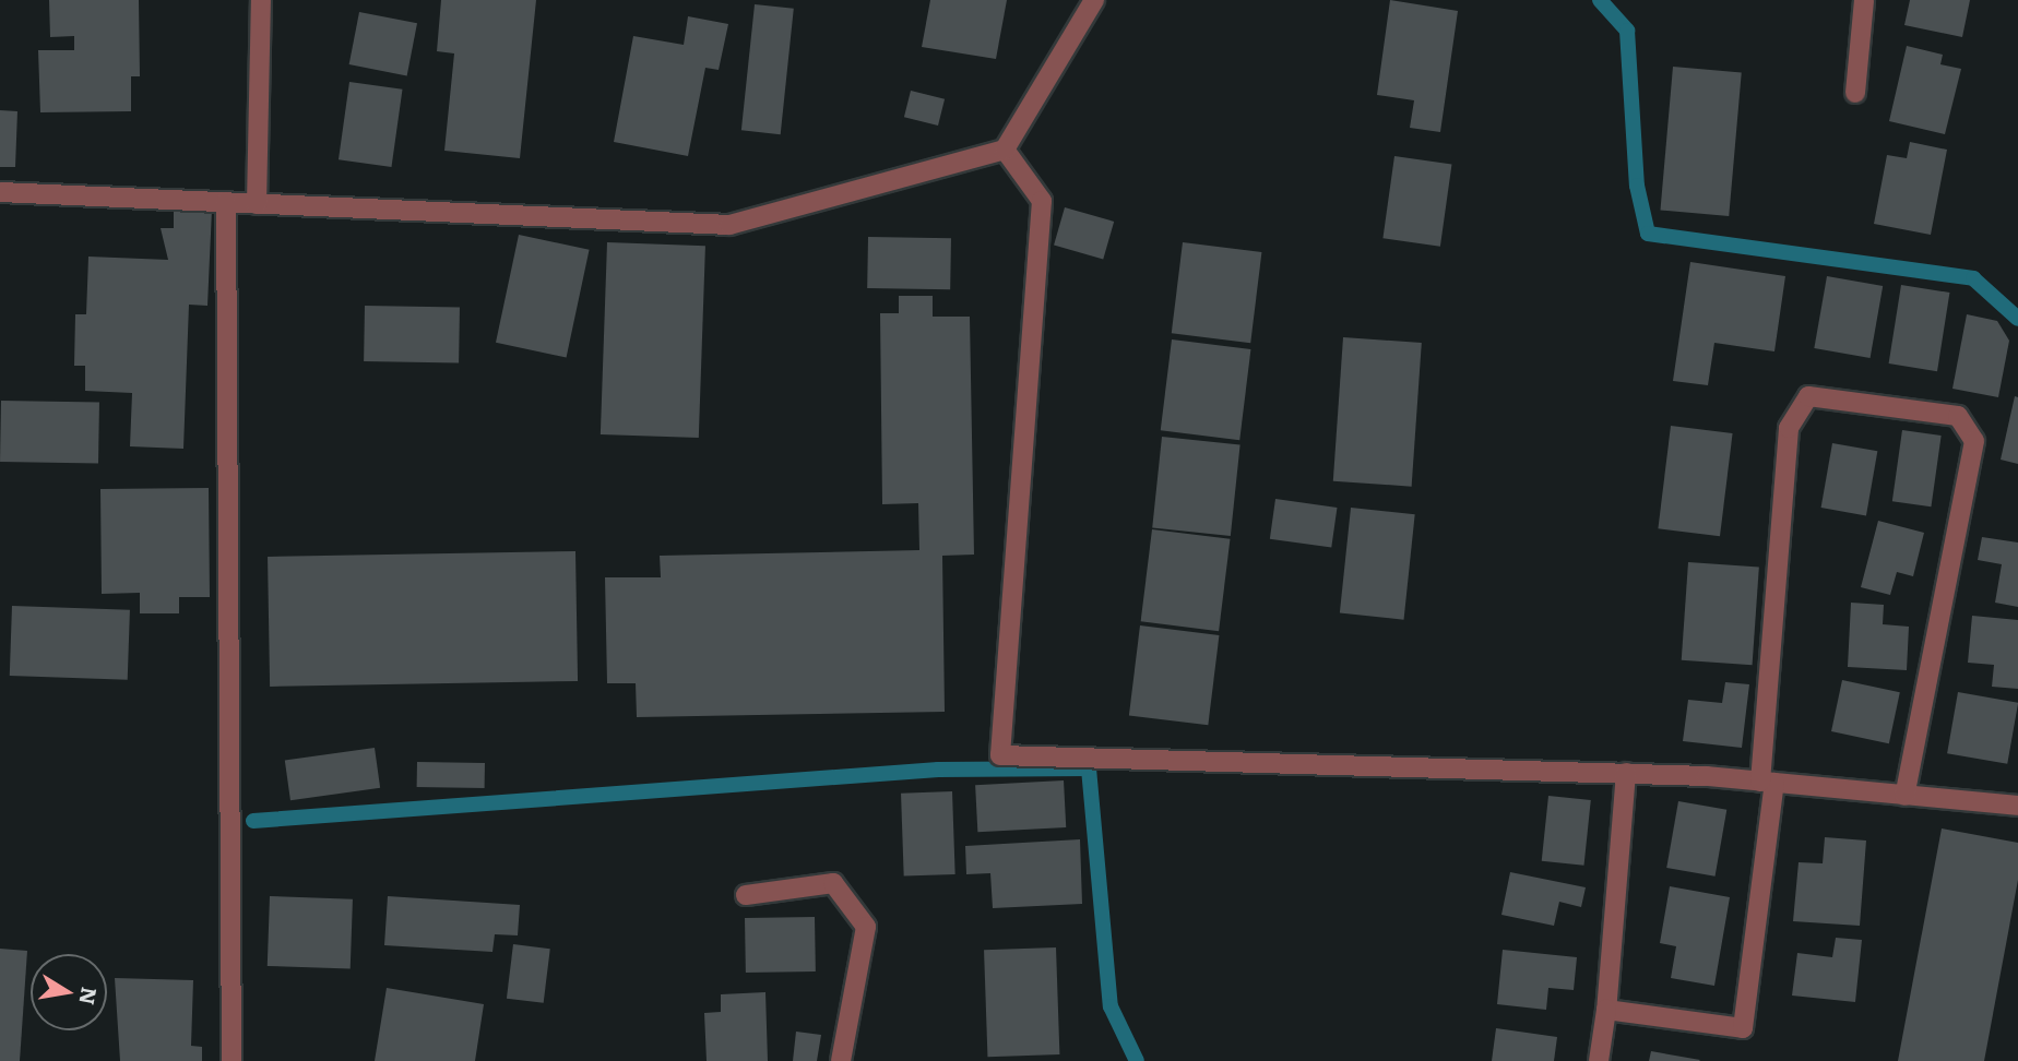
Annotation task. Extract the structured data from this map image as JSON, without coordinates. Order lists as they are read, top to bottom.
{
  "north": "right"
}
